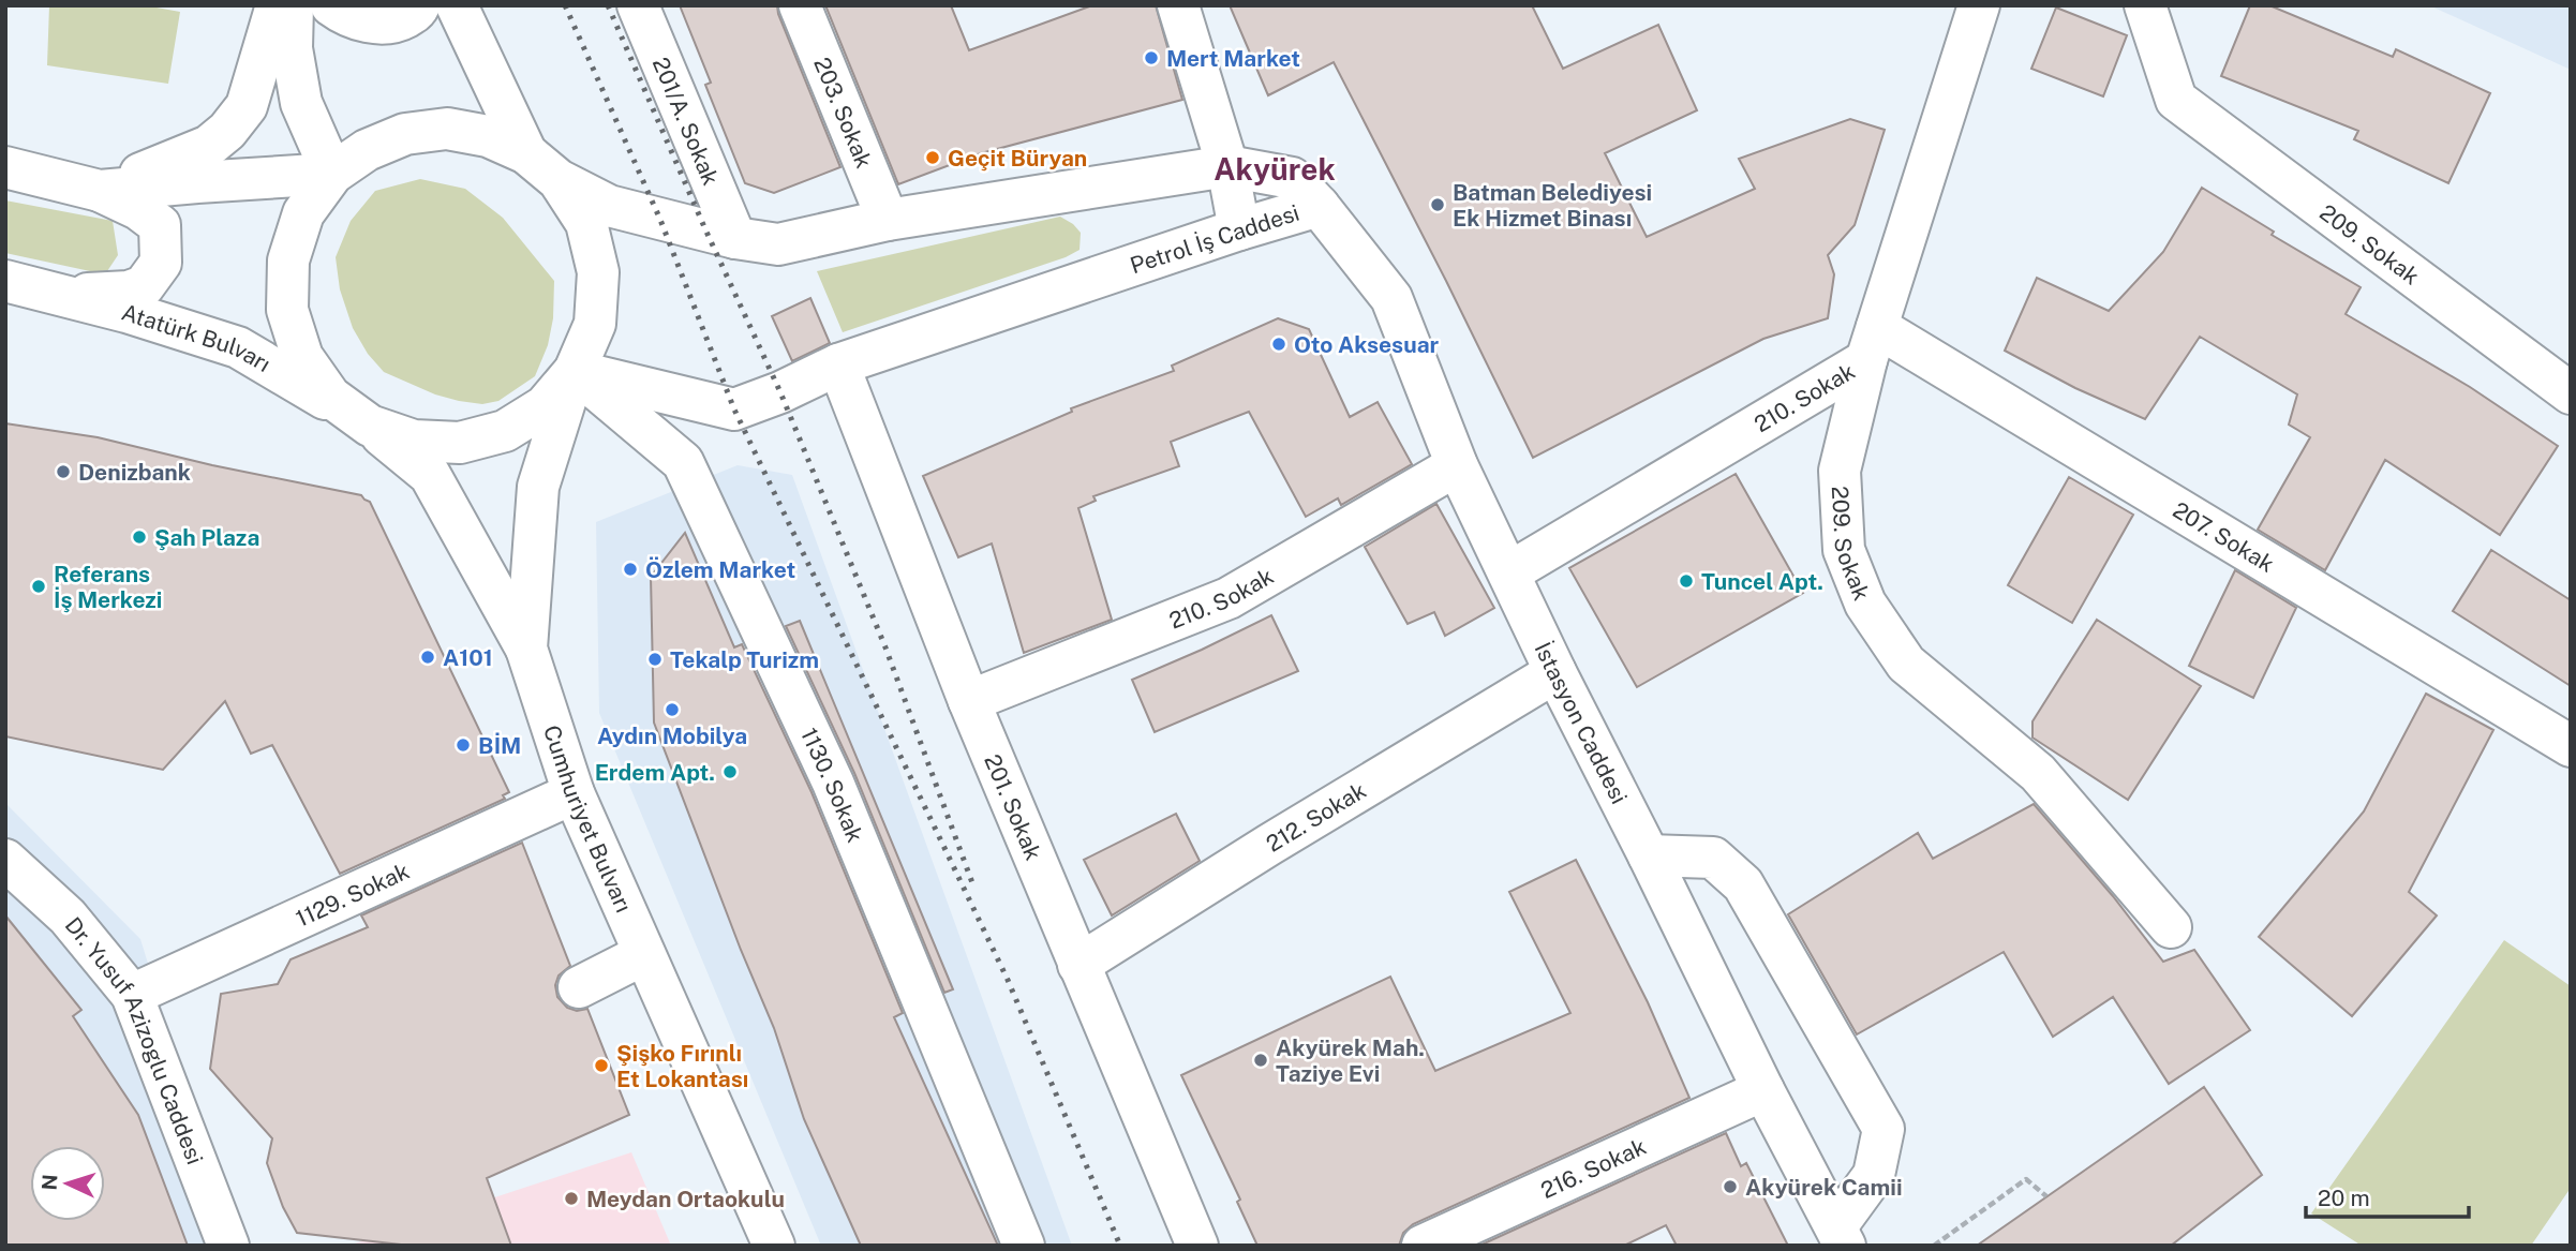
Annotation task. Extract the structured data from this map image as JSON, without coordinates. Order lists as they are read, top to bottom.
{
  "streets": {
    "street": [
      "203. Sokak",
      "201/A. Sokak",
      "Petrol İş Caddesi",
      "209. Sokak",
      "Atatürk Bulvarı",
      "210. Sokak",
      "207. Sokak",
      "İstasyon Caddesi",
      "1130. Sokak",
      "201. Sokak",
      "212. Sokak",
      "Cumhuriyet Bulvarı",
      "1129. Sokak",
      "Dr. Yusuf Azizoglu Caddesi",
      "216. Sokak"
    ]
  },
  "crossings": [
    ["203. Sokak", "Petrol İş Caddesi"],
    ["201/A. Sokak", "Petrol İş Caddesi"],
    ["Petrol İş Caddesi", "İstasyon Caddesi"],
    ["Petrol İş Caddesi", "1130. Sokak"],
    ["Petrol İş Caddesi", "201. Sokak"],
    ["Petrol İş Caddesi", "Cumhuriyet Bulvarı"],
    ["209. Sokak", "210. Sokak"],
    ["209. Sokak", "207. Sokak"],
    ["210. Sokak", "207. Sokak"],
    ["210. Sokak", "İstasyon Caddesi"],
    ["210. Sokak", "201. Sokak"],
    ["İstasyon Caddesi", "212. Sokak"],
    ["İstasyon Caddesi", "216. Sokak"],
    ["1130. Sokak", "Cumhuriyet Bulvarı"],
    ["201. Sokak", "212. Sokak"],
    ["Cumhuriyet Bulvarı", "1129. Sokak"],
    ["1129. Sokak", "Dr. Yusuf Azizoglu Caddesi"]
  ],
  "districts": ["Akyürek"],
  "places": [
    "Mert Market",
    "Geçit Büryan",
    "Batman Belediyesi Ek Hizmet Binası",
    "Oto Aksesuar",
    "Denizbank",
    "Şah Plaza",
    "Özlem Market",
    "Tuncel Apt.",
    "Referans İş Merkezi",
    "A101",
    "Tekalp Turizm",
    "Aydın Mobilya",
    "BİM",
    "Erdem Apt.",
    "Akyürek Mah. Taziye Evi",
    "Şişko Fırınlı Et Lokantası",
    "Akyürek Camii",
    "Meydan Ortaokulu"
  ],
  "scale_bar": "20 m",
  "north": "left"
}
